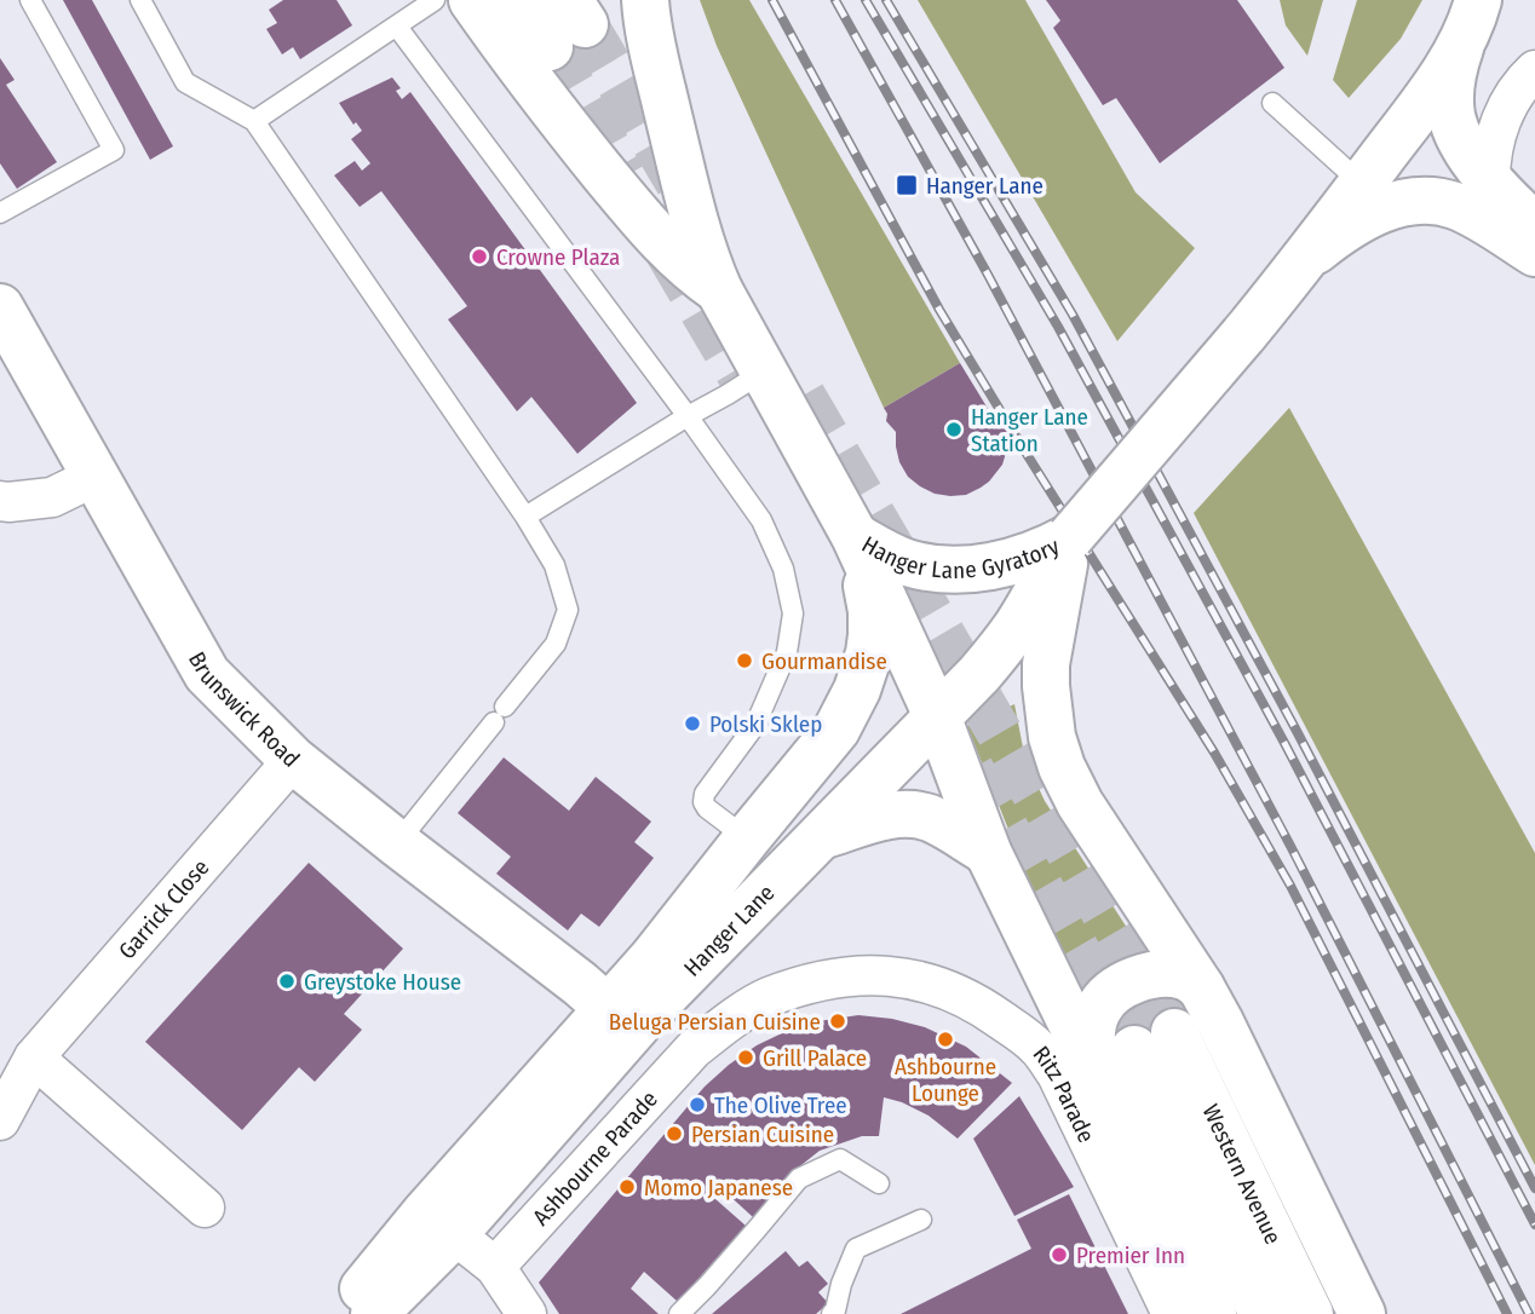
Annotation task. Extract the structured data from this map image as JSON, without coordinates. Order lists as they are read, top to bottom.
{
  "streets": {
    "main road": [
      "Hanger Lane Gyratory",
      "Brunswick Road",
      "Hanger Lane",
      "Western Avenue"
    ],
    "street": ["Garrick Close", "Ritz Parade", "Ashbourne Parade"]
  },
  "crossings": [
    ["Hanger Lane Gyratory", "Hanger Lane"],
    ["Brunswick Road", "Garrick Close"],
    ["Brunswick Road", "Hanger Lane"],
    ["Ritz Parade", "Ashbourne Parade"]
  ],
  "places": {
    "transit": ["Hanger Lane"],
    "other": [
      "Crowne Plaza",
      "Hanger Lane Station",
      "Gourmandise",
      "Polski Sklep",
      "Greystoke House",
      "Beluga Persian Cuisine",
      "Ashbourne Lounge",
      "Grill Palace",
      "The Olive Tree",
      "Persian Cuisine",
      "Momo Japanese",
      "Premier Inn"
    ]
  }
}
